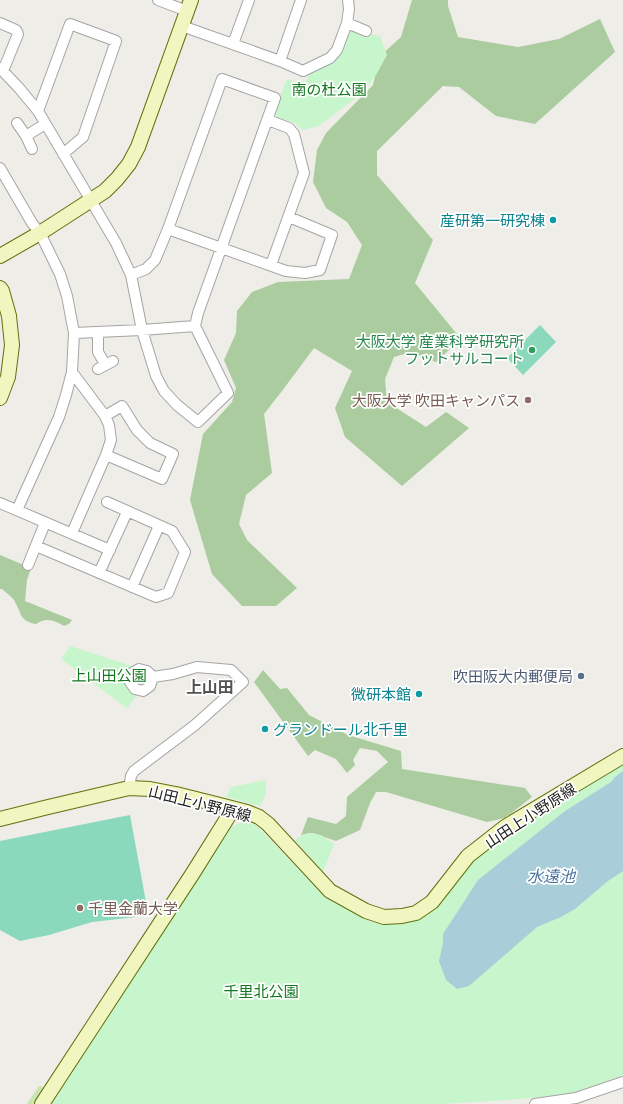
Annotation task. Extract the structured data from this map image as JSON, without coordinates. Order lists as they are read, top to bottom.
{
  "streets": {
    "street": ["山田上小野原線"]
  },
  "districts": ["上山田"],
  "water": ["水遠池"],
  "parks": ["南の杜公園", "上山田公園", "千里北公園"],
  "places": [
    "産研第一研究棟",
    "大阪大学 産業科学研究所 フットサルコート",
    "大阪大学 吹田キャンパス",
    "吹田阪大内郵便局",
    "微研本館",
    "グランドール北千里",
    "千里金蘭大学"
  ]
}
